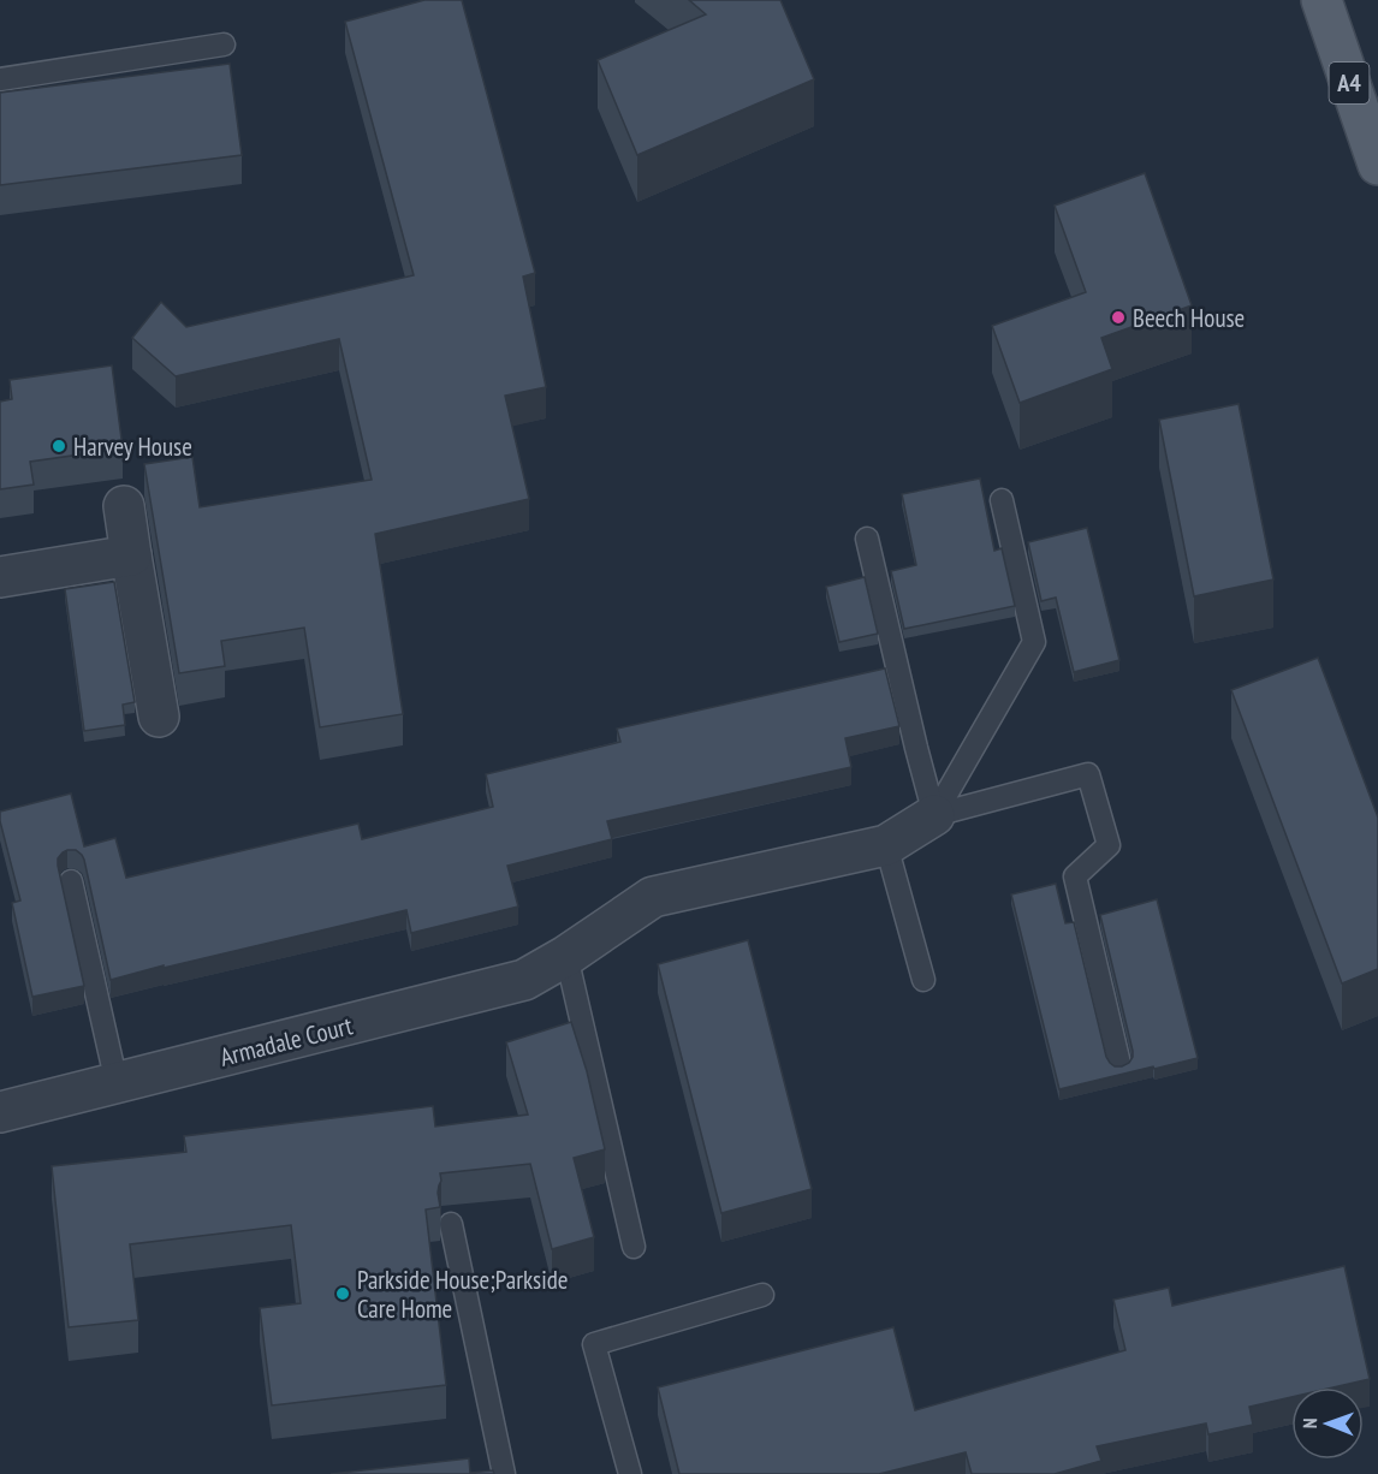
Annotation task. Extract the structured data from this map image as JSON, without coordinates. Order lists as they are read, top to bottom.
{
  "streets": {
    "main road": ["A4"],
    "street": ["Armadale Court"]
  },
  "places": ["Beech House", "Harvey House", "Parkside House;Parkside Care Home"],
  "north": "left"
}
